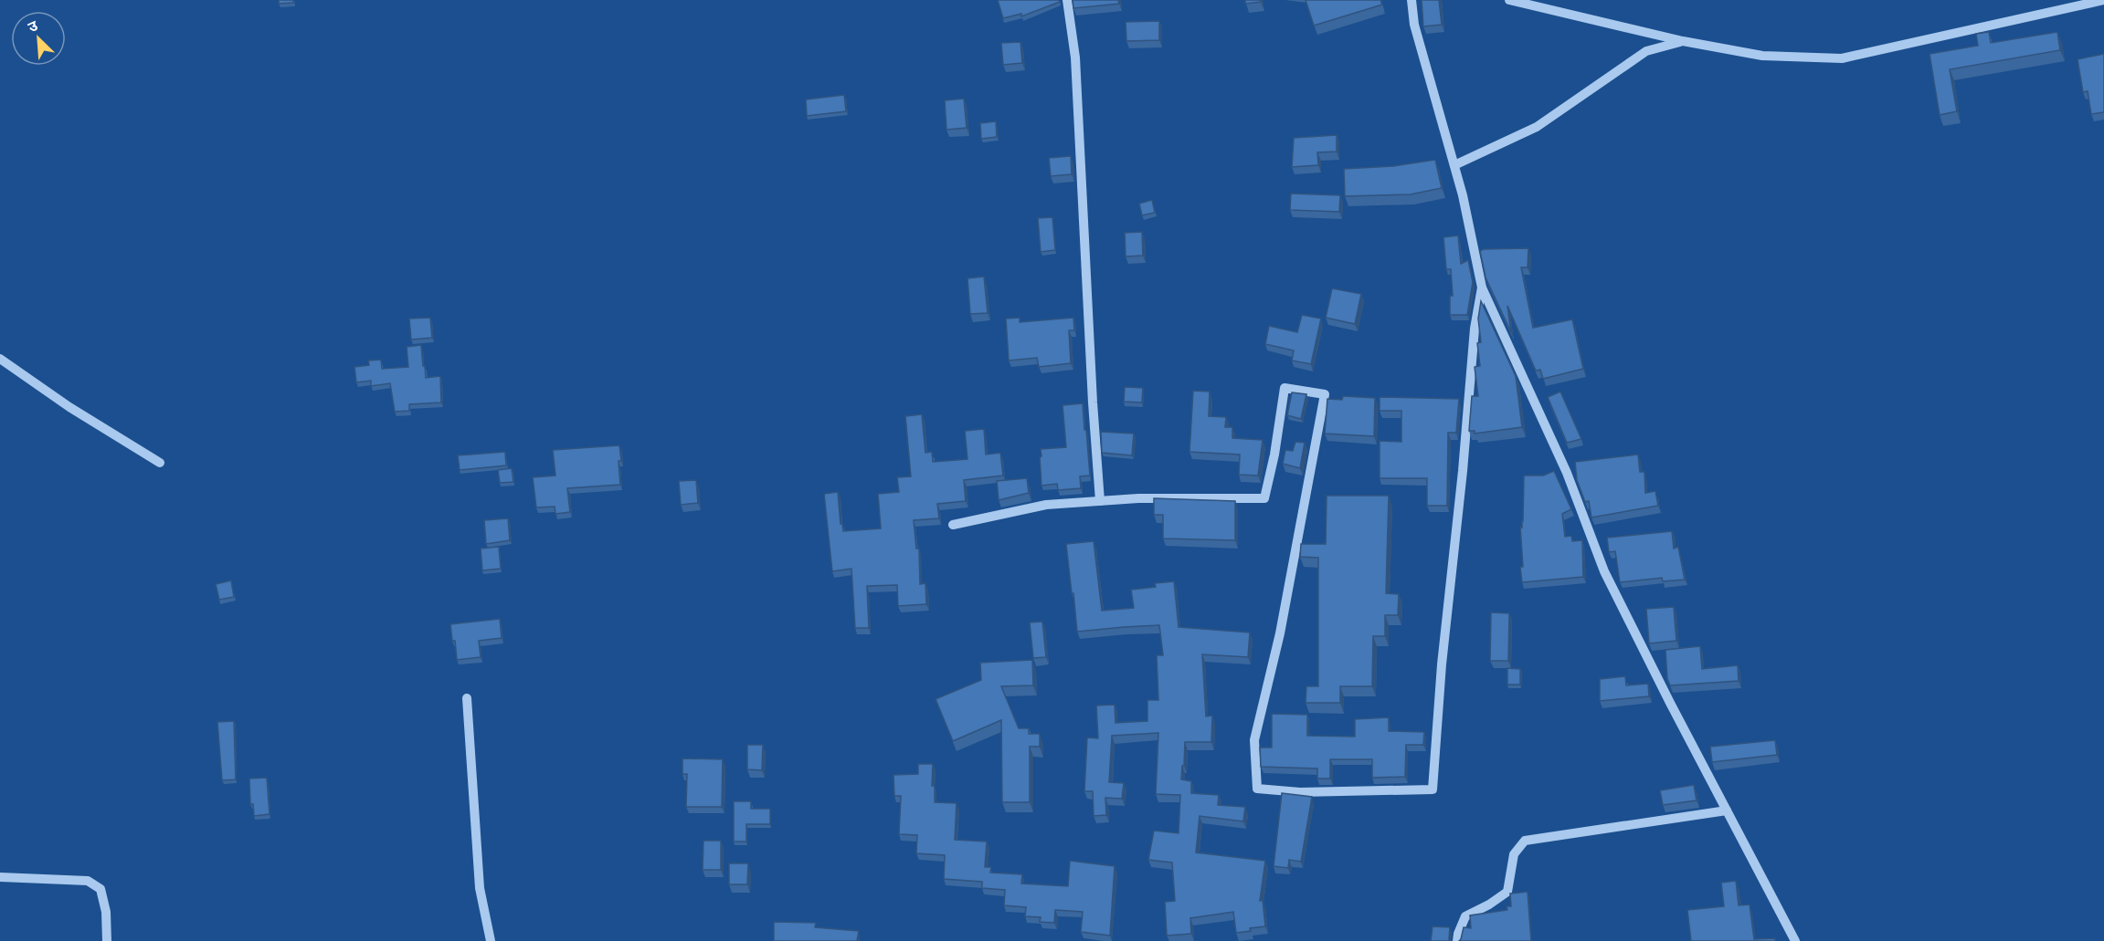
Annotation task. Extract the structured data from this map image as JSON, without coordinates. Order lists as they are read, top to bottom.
{
  "north": "top left"
}
